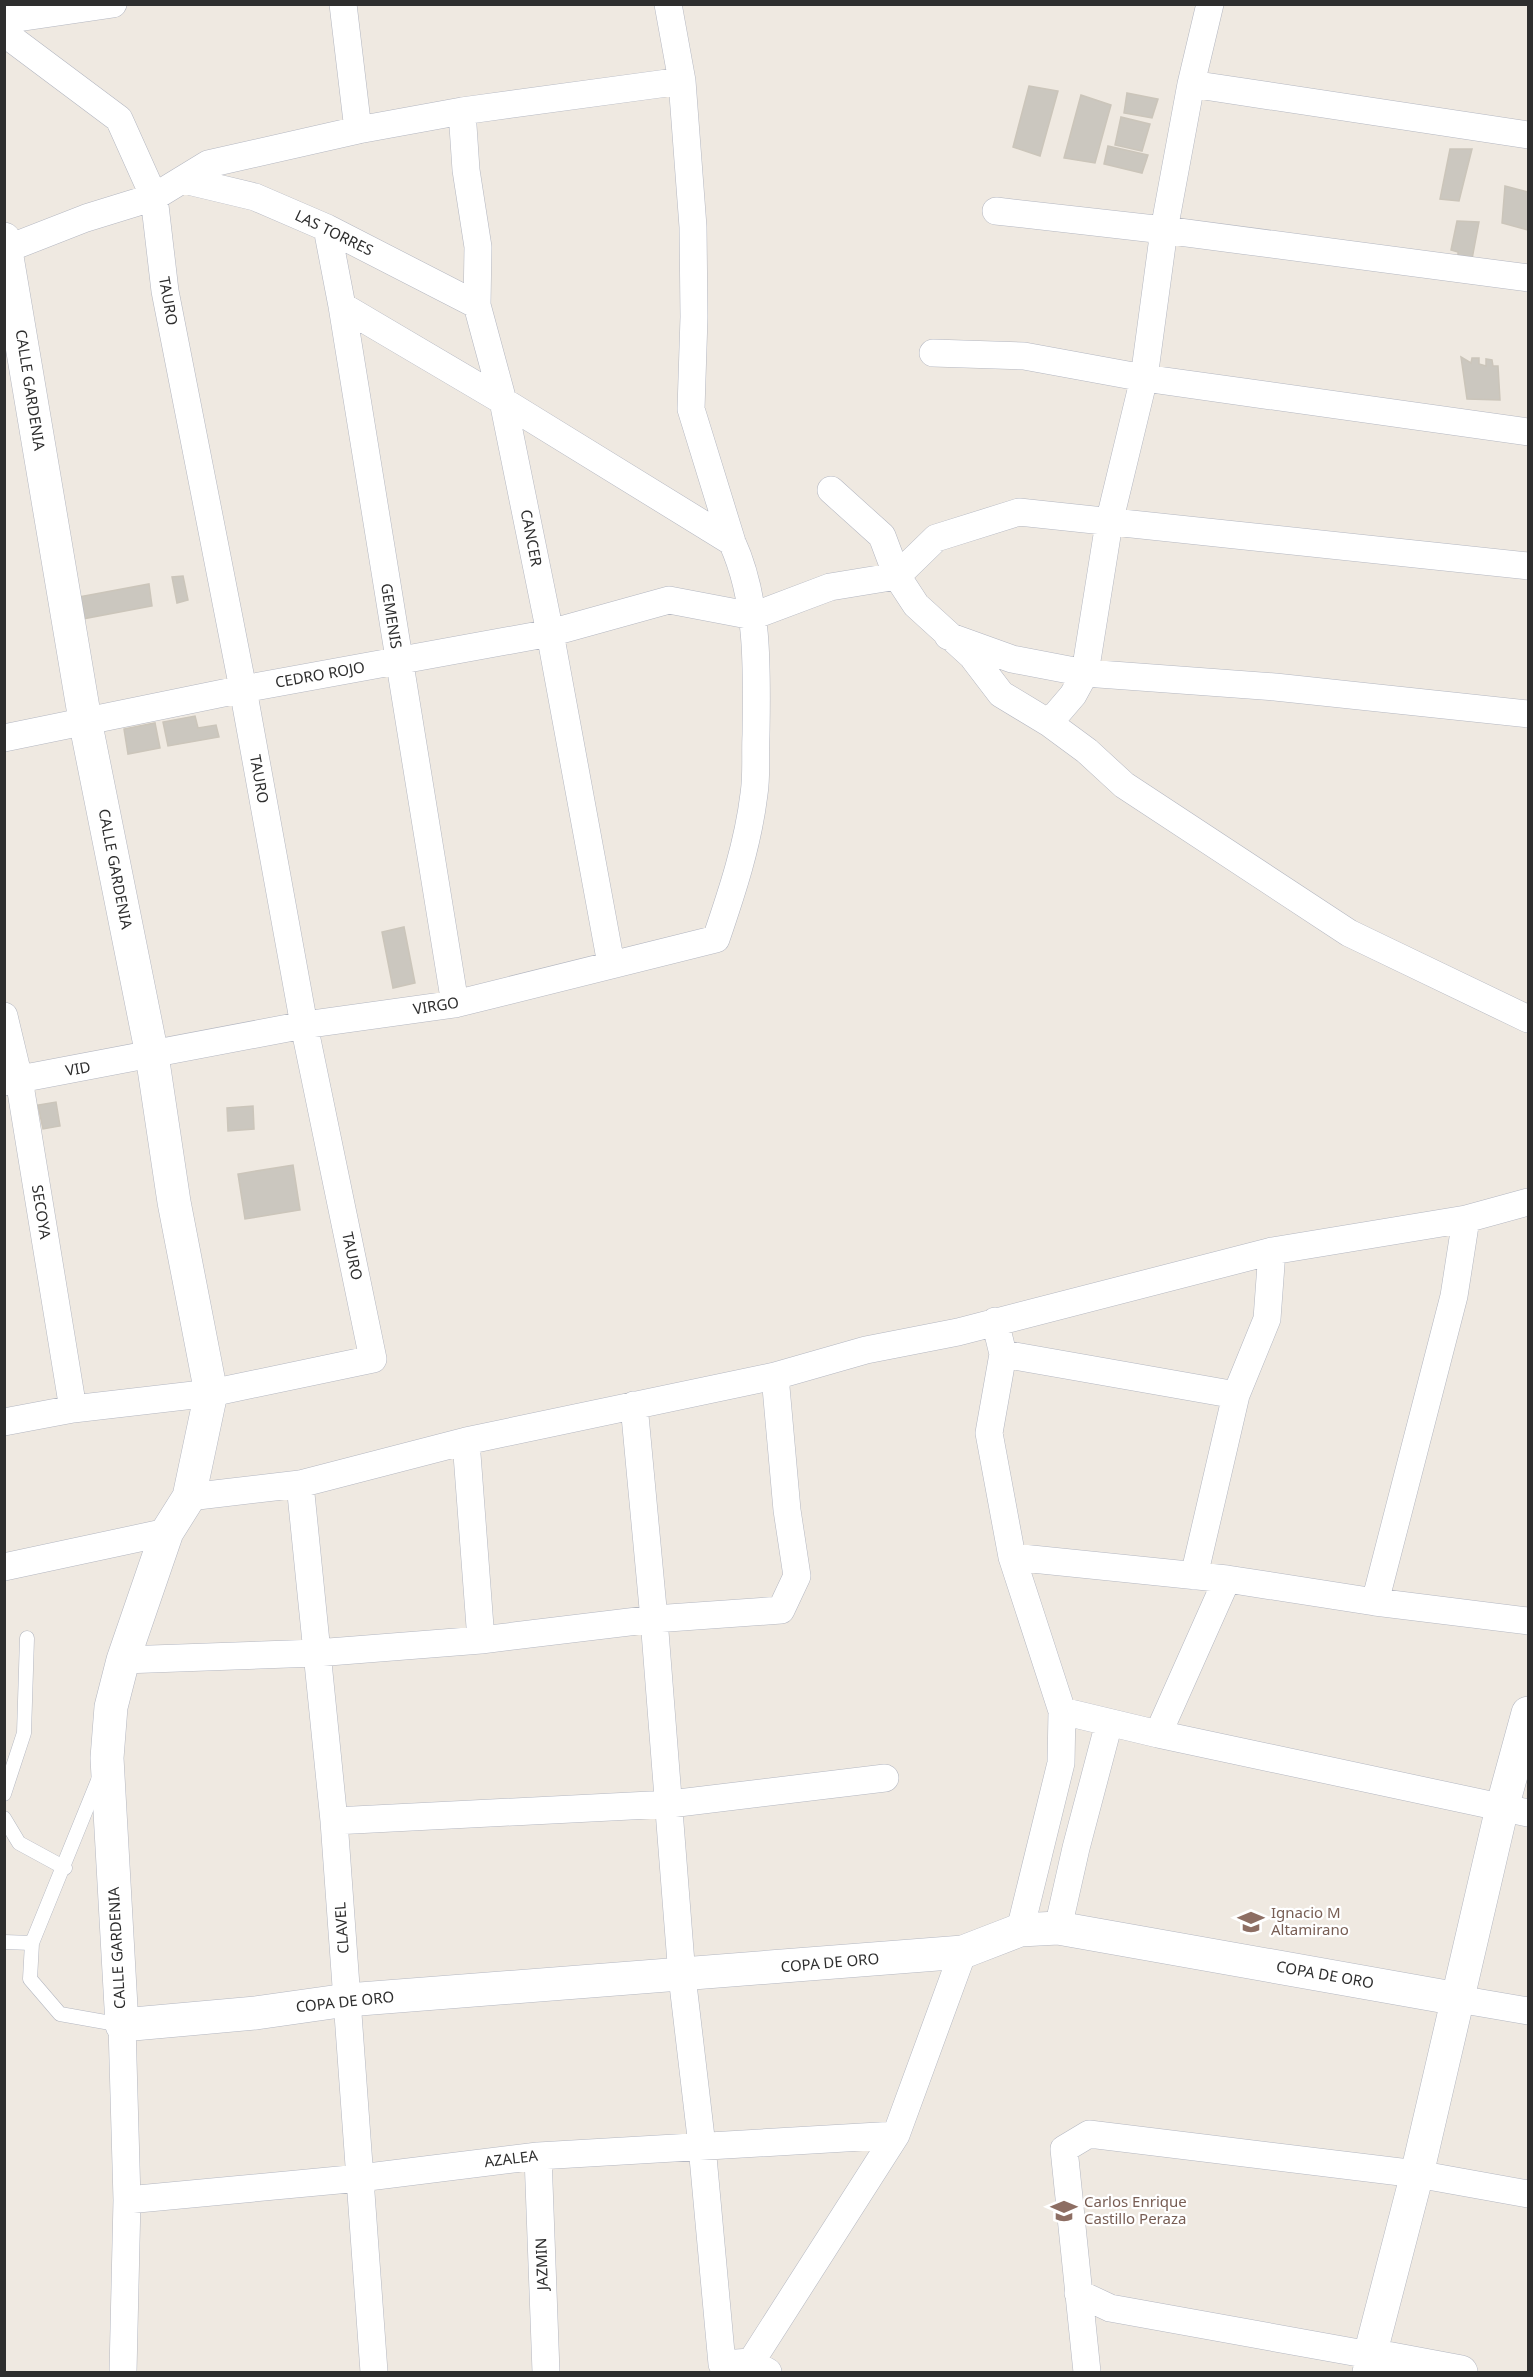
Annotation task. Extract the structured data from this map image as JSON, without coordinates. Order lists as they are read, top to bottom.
{
  "streets": {
    "street": [
      "LAS TORRES",
      "TAURO",
      "CALLE GARDENIA",
      "CANCER",
      "GEMENIS",
      "CEDRO ROJO",
      "VIRGO",
      "VID",
      "SECOYA",
      "CLAVEL",
      "COPA DE ORO",
      "AZALEA",
      "JAZMIN"
    ]
  },
  "crossings": [
    ["LAS TORRES", "CANCER"],
    ["LAS TORRES", "GEMENIS"],
    ["TAURO", "CALLE GARDENIA"],
    ["TAURO", "CEDRO ROJO"],
    ["TAURO", "VIRGO"],
    ["CALLE GARDENIA", "CEDRO ROJO"],
    ["CALLE GARDENIA", "VIRGO"],
    ["CALLE GARDENIA", "VID"],
    ["CALLE GARDENIA", "COPA DE ORO"],
    ["CALLE GARDENIA", "AZALEA"],
    ["CANCER", "CEDRO ROJO"],
    ["CANCER", "VIRGO"],
    ["GEMENIS", "CEDRO ROJO"],
    ["GEMENIS", "VIRGO"],
    ["CEDRO ROJO", "VIRGO"],
    ["VIRGO", "VID"],
    ["VID", "SECOYA"],
    ["CLAVEL", "COPA DE ORO"],
    ["CLAVEL", "AZALEA"],
    ["AZALEA", "JAZMIN"]
  ],
  "places": {
    "school or university": ["Ignacio M Altamirano", "Carlos Enrique Castillo Peraza"]
  }
}
